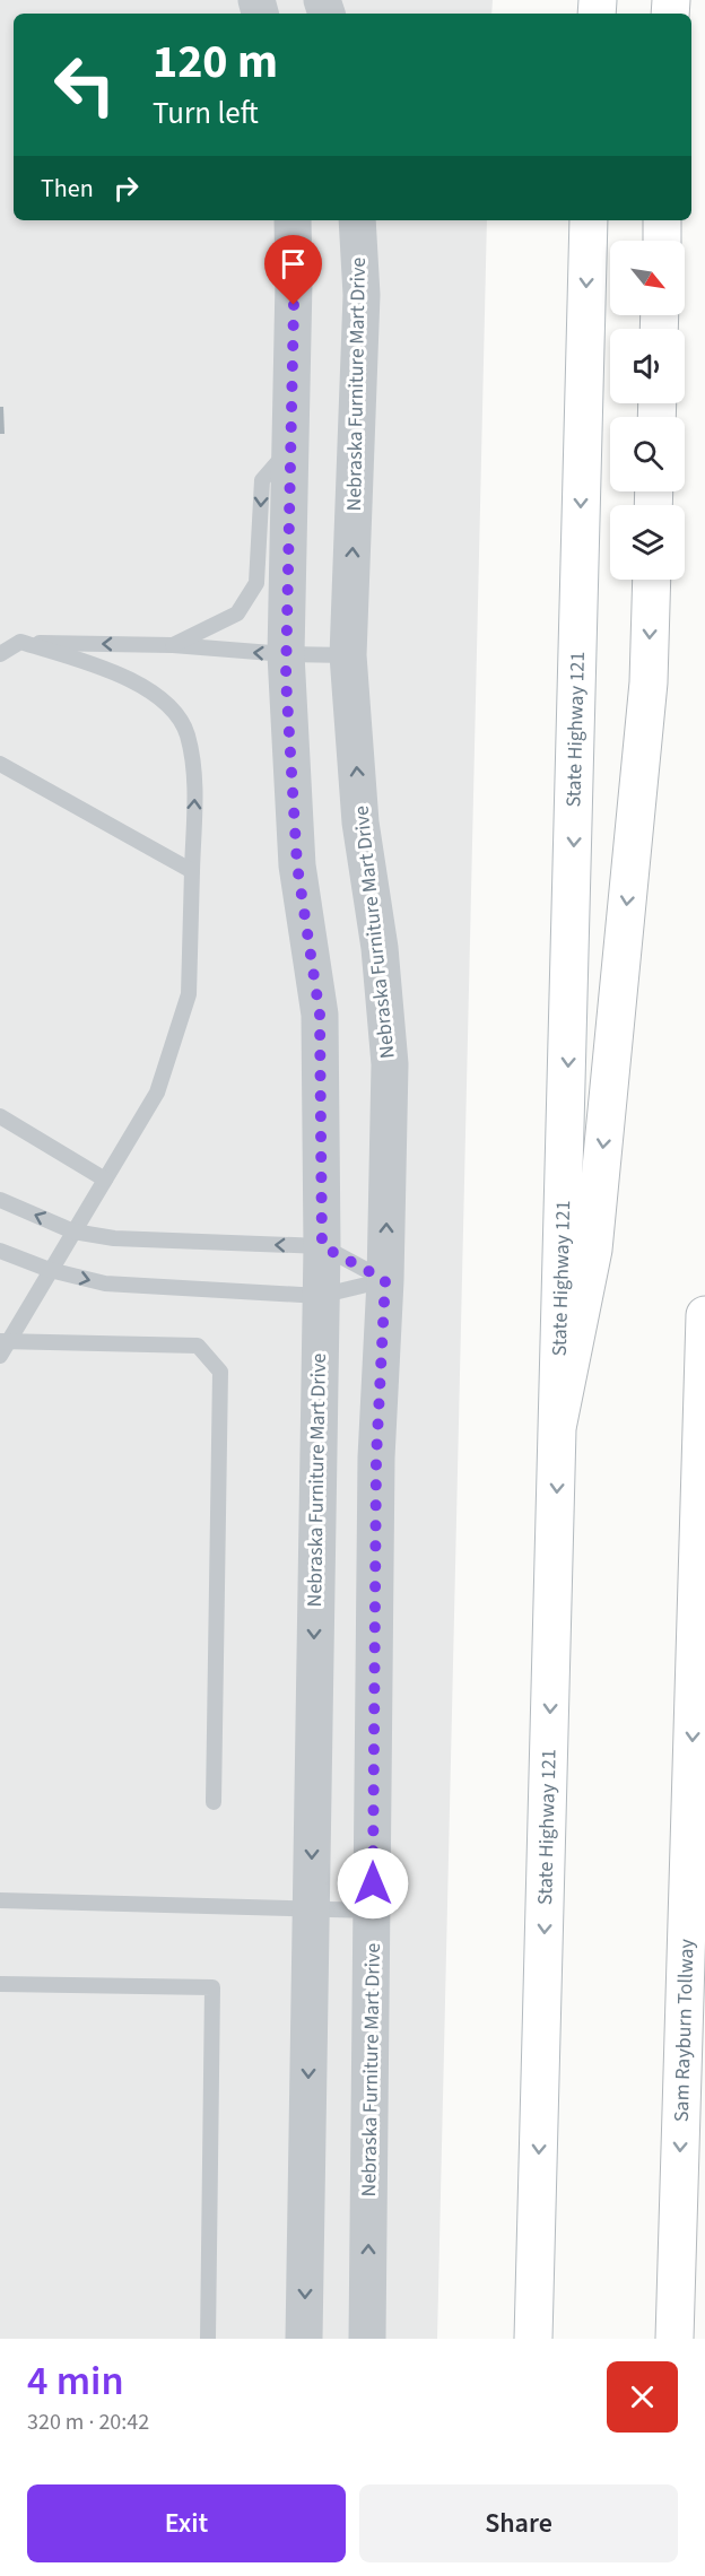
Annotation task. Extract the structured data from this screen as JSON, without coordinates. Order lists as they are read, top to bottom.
{
  "streets": {
    "main road": ["State Highway 121", "Sam Rayburn Tollway"],
    "street": ["Nebraska Furniture Mart Drive"]
  },
  "one_way": ["Sam Rayburn Tollway"],
  "north": "bottom right",
  "page": {
    "turn": ["120 m", "Turn left"],
    "then": "Then",
    "heading": ["4 min", "320 m · 20:42"],
    "buttons": ["Exit", "Share"]
  }
}
